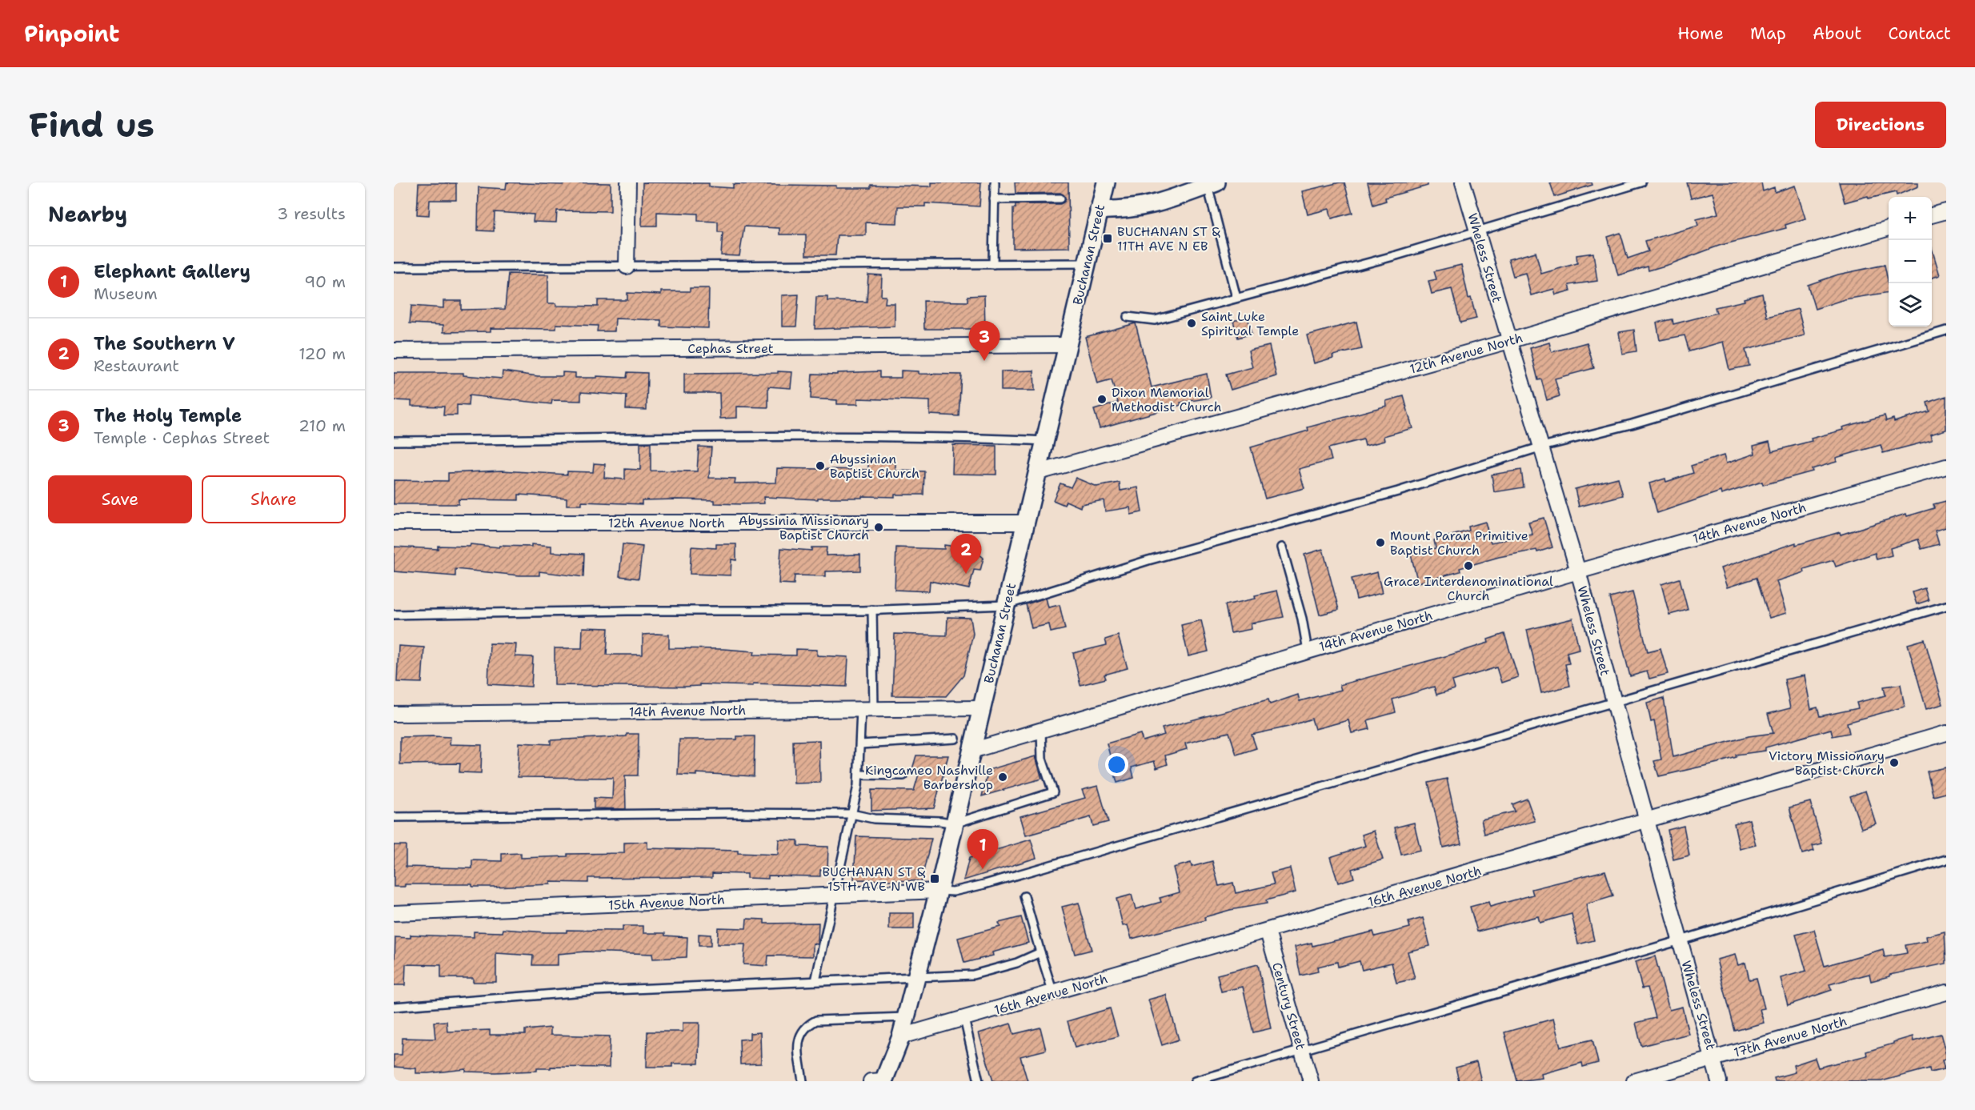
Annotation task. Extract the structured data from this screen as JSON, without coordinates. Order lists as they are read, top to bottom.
{
  "streets": {
    "street": [
      "Buchanan Street",
      "Wheless Street",
      "Cephas Street",
      "12th Avenue North",
      "14th Avenue North",
      "16th Avenue North",
      "15th Avenue North",
      "Century Street",
      "17th Avenue North"
    ]
  },
  "crossings": [
    ["Buchanan Street", "Cephas Street"],
    ["Buchanan Street", "12th Avenue North"],
    ["Buchanan Street", "14th Avenue North"],
    ["Buchanan Street", "16th Avenue North"],
    ["Buchanan Street", "15th Avenue North"],
    ["Wheless Street", "12th Avenue North"],
    ["Wheless Street", "14th Avenue North"],
    ["Wheless Street", "16th Avenue North"],
    ["Wheless Street", "17th Avenue North"],
    ["16th Avenue North", "Century Street"]
  ],
  "places": {
    "transit": ["BUCHANAN ST & 11TH AVE N EB", "BUCHANAN ST & 15TH AVE N WB"],
    "other": [
      "Saint Luke Spiritual Temple",
      "Dixon Memorial Methodist Church",
      "Abyssinian Baptist Church",
      "Abyssinia Missionary Baptist Church",
      "Mount Paran Primitive Baptist Church",
      "Grace Interdenominational Church",
      "Victory Missionary Baptist Church",
      "Kingcameo Nashville Barbershop"
    ]
  },
  "page": {
    "header": "Pinpoint",
    "nav": [
      "Home",
      "Map",
      "About",
      "Contact"
    ],
    "buttons": [
      "Directions",
      ["Save", "Share"]
    ],
    "title": "Find us",
    "heading": ["Nearby", "3 results"],
    "map_buttons": ["+", "−"],
    "list": [
      {
        "mark": "1",
        "name": "Elephant Gallery",
        "note": "Museum",
        "value": "90 m"
      },
      {
        "mark": "2",
        "name": "The Southern V",
        "note": "Restaurant",
        "value": "120 m"
      },
      {
        "mark": "3",
        "name": "The Holy Temple",
        "note": "Temple · Cephas Street",
        "value": "210 m"
      }
    ],
    "pins": ["3", "2", "1"]
  }
}
